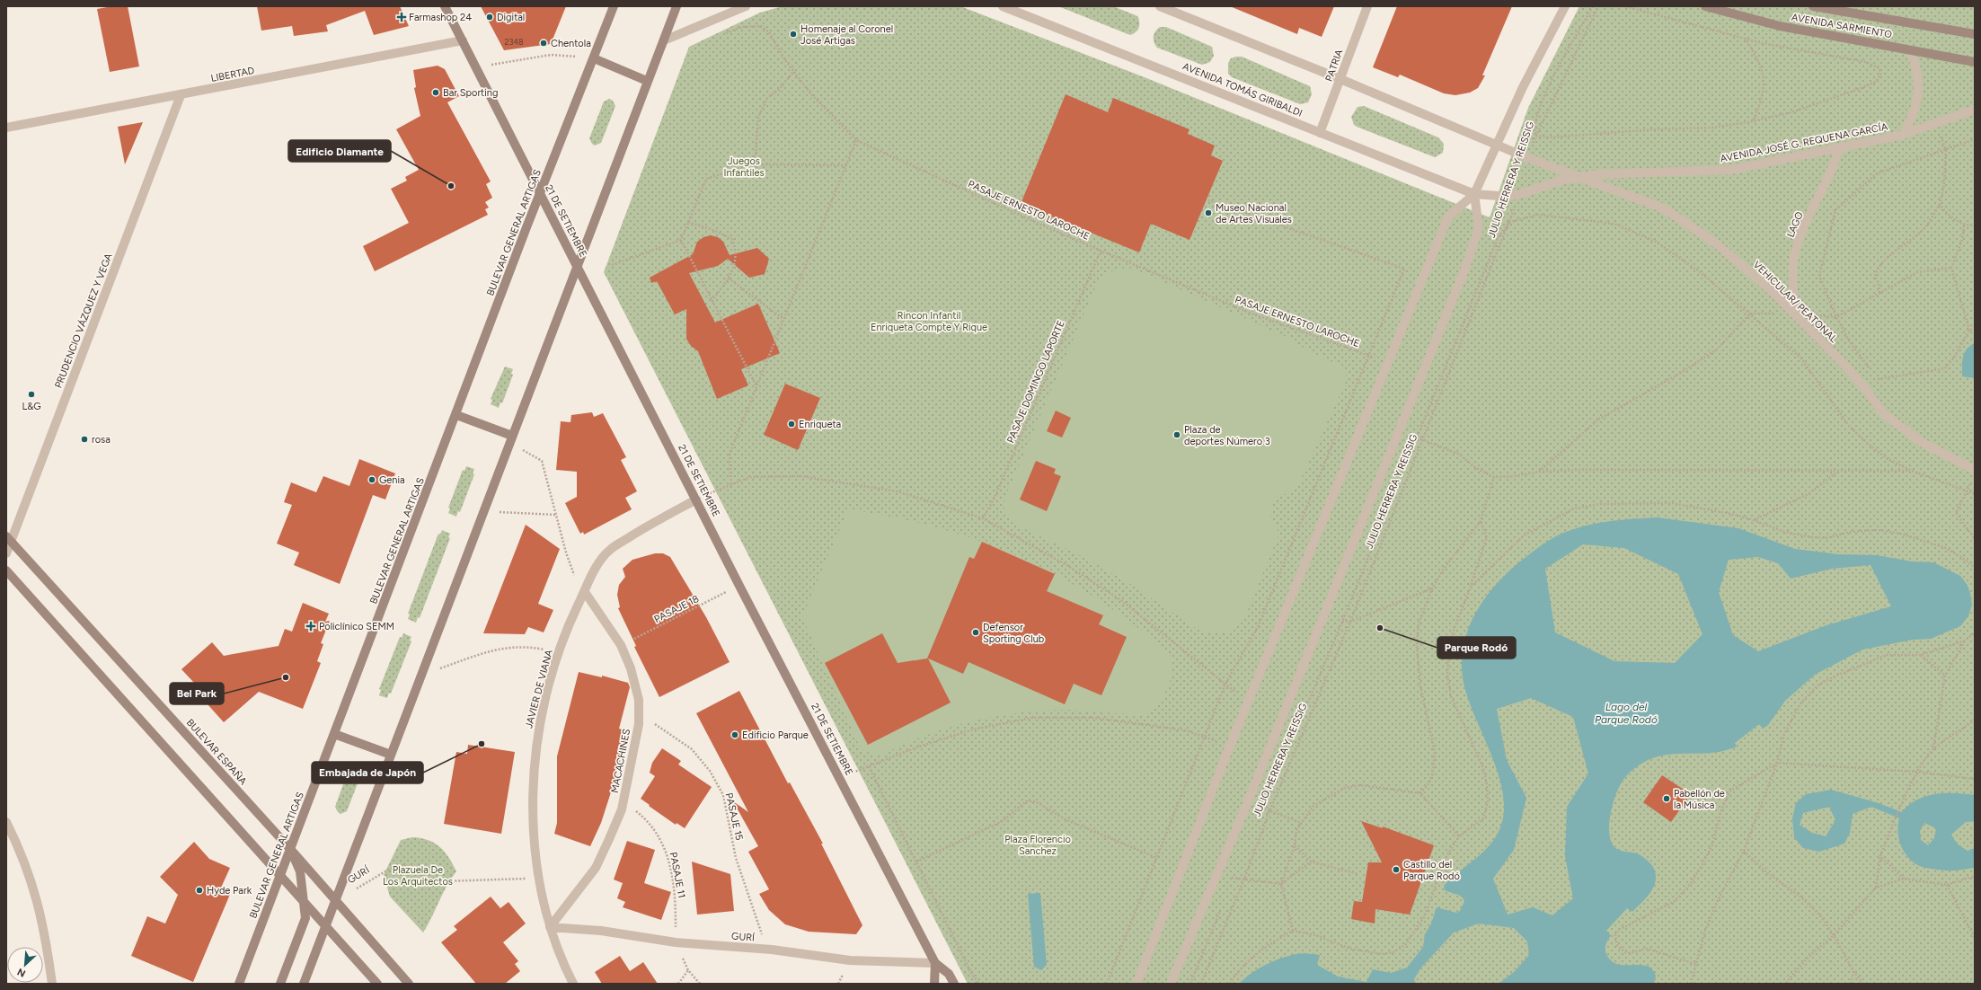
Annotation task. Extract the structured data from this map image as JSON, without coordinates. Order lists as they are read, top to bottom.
{
  "streets": {
    "main road": [
      "AVENIDA SARMIENTO",
      "21 DE SETIEMBRE",
      "BULEVAR GENERAL ARTIGAS",
      "BULEVAR ESPAÑA"
    ],
    "street": [
      "PATRIA",
      "LIBERTAD",
      "AVENIDA TOMÁS GIRIBALDI",
      "AVENIDA JOSÉ G. REQUENA GARCÍA",
      "JULIO HERRERA Y REISSIG",
      "LAGO",
      "VEHICULAR/ PEATONAL",
      "PRUDENCIO VÁZQUEZ Y VEGA",
      "JAVIER DE VIANA",
      "MACACHINES",
      "GURÍ"
    ],
    "path": [
      "PASAJE ERNESTO LAROCHE",
      "PASAJE DOMINGO LAPORTE",
      "PASAJE 18",
      "PASAJE 15",
      "PASAJE 11"
    ]
  },
  "crossings": [
    ["AVENIDA SARMIENTO", "AVENIDA JOSÉ G. REQUENA GARCÍA"],
    ["PATRIA", "AVENIDA TOMÁS GIRIBALDI"],
    ["LIBERTAD", "21 DE SETIEMBRE"],
    ["LIBERTAD", "PRUDENCIO VÁZQUEZ Y VEGA"],
    ["AVENIDA TOMÁS GIRIBALDI", "AVENIDA JOSÉ G. REQUENA GARCÍA"],
    ["AVENIDA TOMÁS GIRIBALDI", "JULIO HERRERA Y REISSIG"],
    ["AVENIDA JOSÉ G. REQUENA GARCÍA", "JULIO HERRERA Y REISSIG"],
    ["AVENIDA JOSÉ G. REQUENA GARCÍA", "LAGO"],
    ["AVENIDA JOSÉ G. REQUENA GARCÍA", "VEHICULAR/ PEATONAL"],
    ["PASAJE ERNESTO LAROCHE", "PASAJE DOMINGO LAPORTE"],
    ["21 DE SETIEMBRE", "BULEVAR GENERAL ARTIGAS"],
    ["21 DE SETIEMBRE", "PASAJE 18"],
    ["21 DE SETIEMBRE", "JAVIER DE VIANA"],
    ["21 DE SETIEMBRE", "GURÍ"],
    ["LAGO", "VEHICULAR/ PEATONAL"],
    ["BULEVAR GENERAL ARTIGAS", "BULEVAR ESPAÑA"],
    ["PRUDENCIO VÁZQUEZ Y VEGA", "BULEVAR ESPAÑA"],
    ["PASAJE 18", "MACACHINES"],
    ["JAVIER DE VIANA", "MACACHINES"],
    ["JAVIER DE VIANA", "GURÍ"],
    ["BULEVAR ESPAÑA", "GURÍ"],
    ["MACACHINES", "PASAJE 15"],
    ["MACACHINES", "GURÍ"],
    ["MACACHINES", "PASAJE 11"],
    ["PASAJE 15", "GURÍ"],
    ["GURÍ", "PASAJE 11"]
  ],
  "water": ["Lago del Parque Rodó"],
  "parks": [
    "Juegos Infantiles",
    "Rincon Infantil Enriqueta Compte Y Rique",
    "Plaza Florencio Sanchez",
    "Plazuela De Los Arquitectos"
  ],
  "places": {
    "health": ["Farmashop 24", "Policlínico SEMM"],
    "other": [
      "Digital",
      "Homenaje al Coronel José Artigas",
      "Chentola",
      "Bar Sporting",
      "Edificio Diamante",
      "Museo Nacional de Artes Visuales",
      "L&G",
      "Enriqueta",
      "Plaza de deportes Número 3",
      "rosa",
      "Genia",
      "Parque Rodó",
      "Defensor Sporting Club",
      "Bel Park",
      "Edificio Parque",
      "Embajada de Japón",
      "Pabellón de la Música",
      "Castillo del Parque Rodó",
      "Hyde Park"
    ]
  },
  "house_numbers": ["2348"],
  "north": "bottom left"
}
